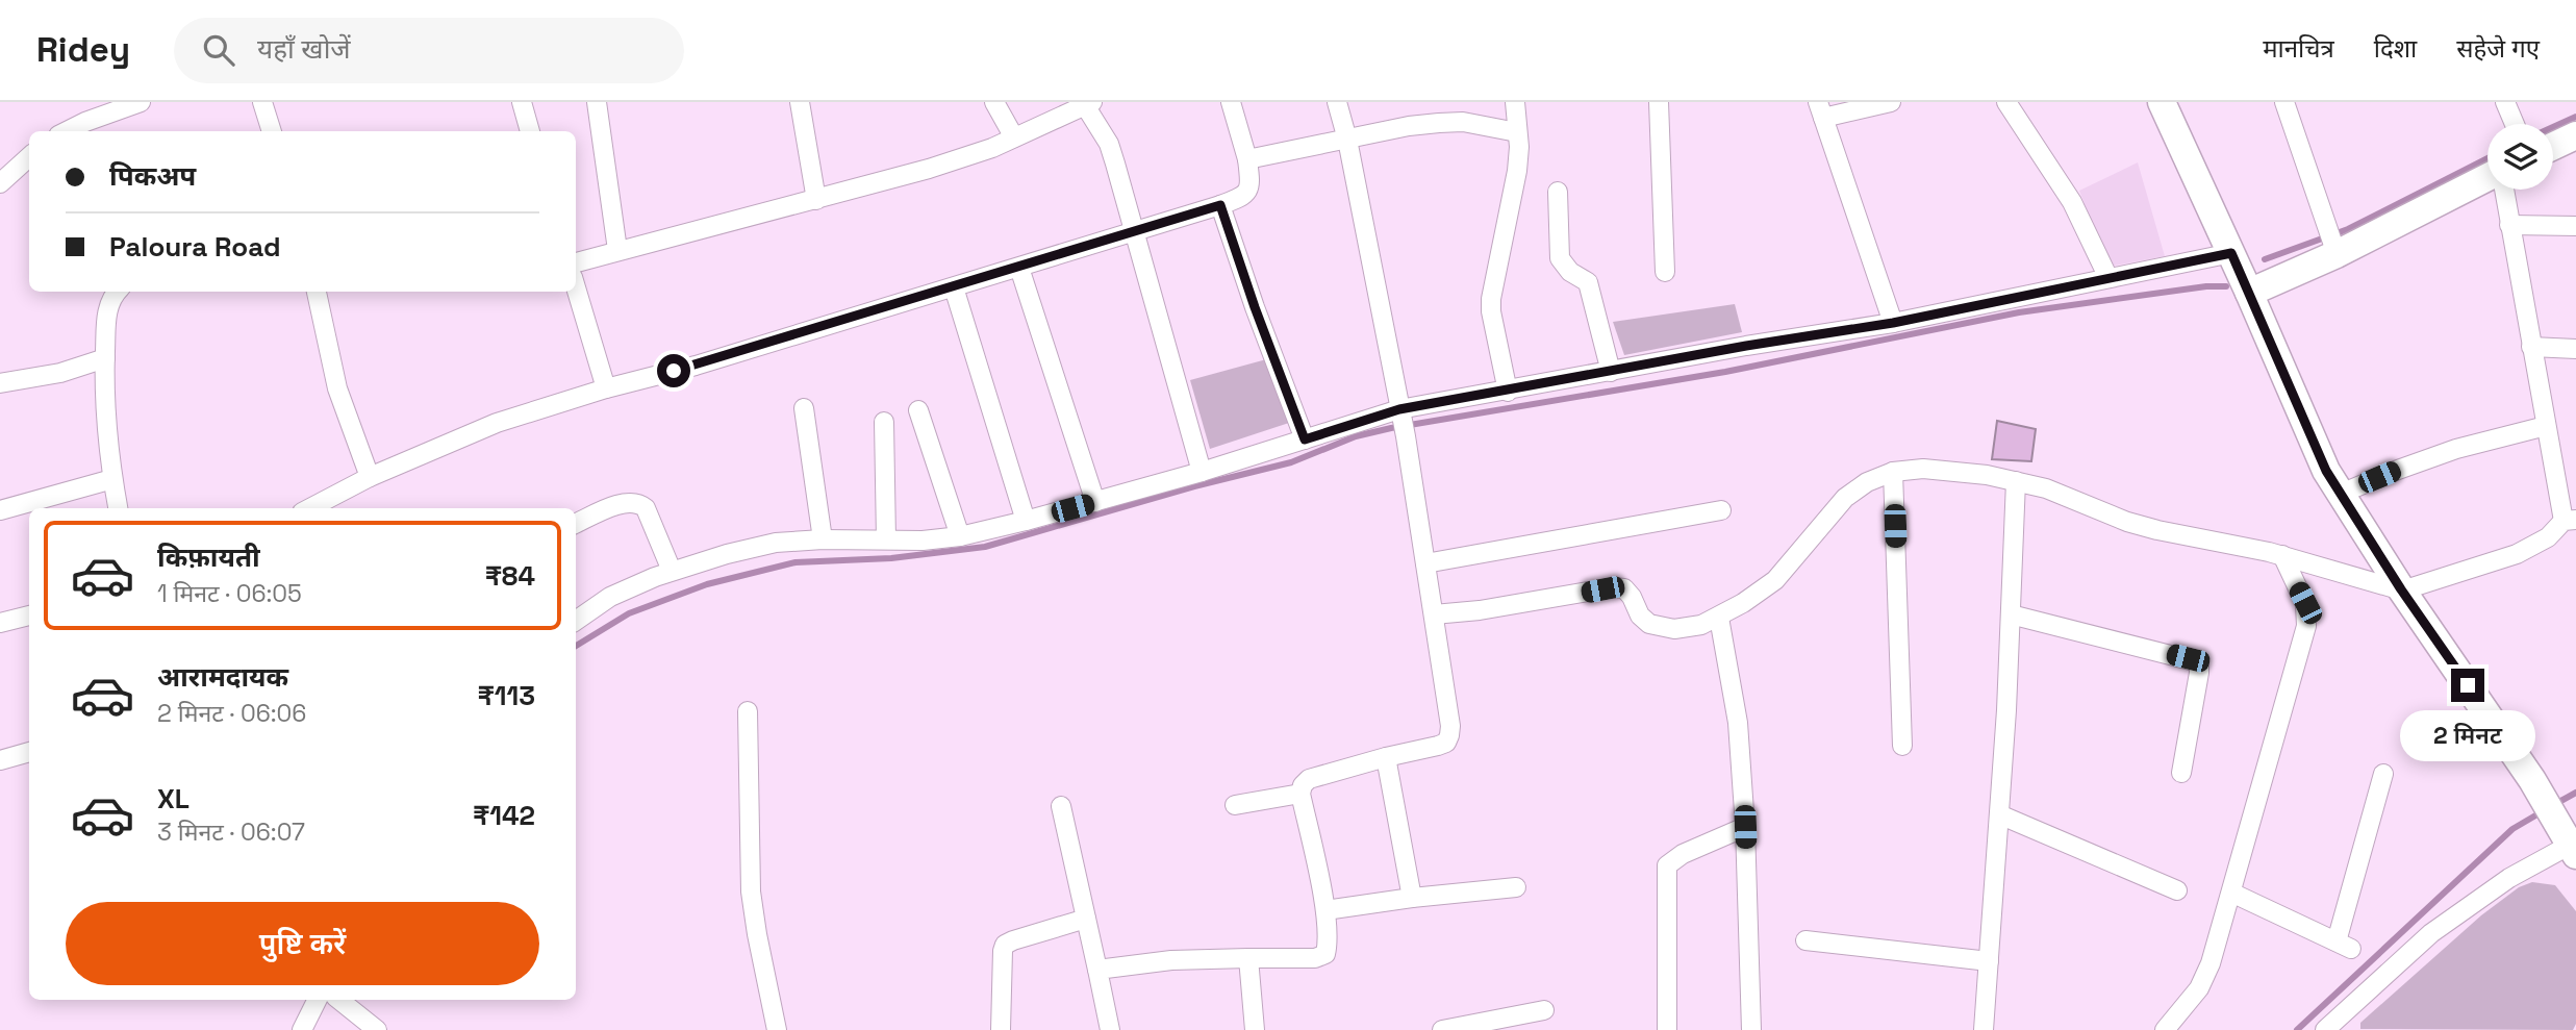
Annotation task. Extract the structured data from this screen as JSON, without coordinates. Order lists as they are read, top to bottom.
{
  "page": {
    "header": "Ridey",
    "search": "यहाँ खोजें",
    "nav": ["मानचित्र", "दिशा", "सहेजे गए"],
    "banner": ["पिकअप", "Paloura Road"],
    "list": [
      {
        "name": "किफ़ायती",
        "note": "1 मिनट · 06:05",
        "value": "₹84"
      },
      {
        "name": "आरामदायक",
        "note": "2 मिनट · 06:06",
        "value": "₹113"
      },
      {
        "name": "XL",
        "note": "3 मिनट · 06:07",
        "value": "₹142"
      }
    ],
    "bubble": "2 मिनट",
    "buttons": "पुष्टि करें"
  }
}
